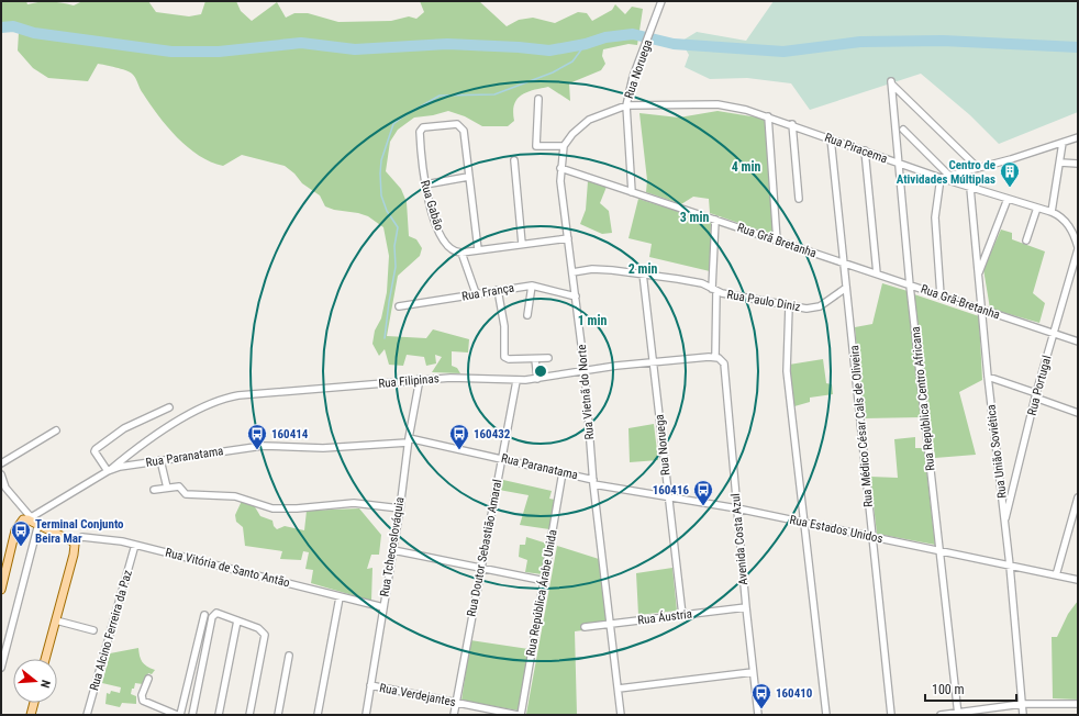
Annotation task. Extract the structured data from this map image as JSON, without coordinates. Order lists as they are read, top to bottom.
{
  "streets": {
    "main road": ["Rua Paranatama"],
    "street": [
      "Rua Noruega",
      "Rua Piracema",
      "Rua Gabão",
      "Rua Grã Bretanha",
      "Rua França",
      "Rua Paulo Diniz",
      "Rua Grã-Bretanha",
      "Rua Filipinas",
      "Rua Portugal",
      "Rua Vietnã do Norte",
      "Rua República Centro Africana",
      "Rua Médico César Cals de Oliveira",
      "Rua União Soviética",
      "Rua Estados Unidos",
      "Avenida Costa Azul",
      "Rua Tchecoslováquia",
      "Rua Doutor Sebastião Amaral",
      "Rua Vitória de Santo Antão",
      "Rua República Árabe Unida",
      "Rua Áustria",
      "Rua Alcino Ferreira da Paz",
      "Rua Verdejantes"
    ]
  },
  "crossings": [
    ["Rua Noruega", "Rua Piracema"],
    ["Rua Noruega", "Rua Grã Bretanha"],
    ["Rua Noruega", "Rua Paulo Diniz"],
    ["Rua Noruega", "Rua Filipinas"],
    ["Rua Noruega", "Rua Estados Unidos"],
    ["Rua Noruega", "Rua Áustria"],
    ["Rua Piracema", "Rua Portugal"],
    ["Rua Piracema", "Rua República Centro Africana"],
    ["Rua Piracema", "Rua Médico César Cals de Oliveira"],
    ["Rua Piracema", "Rua União Soviética"],
    ["Rua Grã Bretanha", "Rua Grã-Bretanha"],
    ["Rua Grã Bretanha", "Rua Vietnã do Norte"],
    ["Rua Grã Bretanha", "Rua Médico César Cals de Oliveira"],
    ["Rua França", "Rua Vietnã do Norte"],
    ["Rua Paulo Diniz", "Rua Vietnã do Norte"],
    ["Rua Paulo Diniz", "Rua Médico César Cals de Oliveira"],
    ["Rua Grã-Bretanha", "Rua Portugal"],
    ["Rua Grã-Bretanha", "Rua República Centro Africana"],
    ["Rua Grã-Bretanha", "Rua Médico César Cals de Oliveira"],
    ["Rua Grã-Bretanha", "Rua União Soviética"],
    ["Rua Filipinas", "Rua Vietnã do Norte"],
    ["Rua Filipinas", "Rua Paranatama"],
    ["Rua Filipinas", "Avenida Costa Azul"],
    ["Rua Filipinas", "Rua Tchecoslováquia"],
    ["Rua Filipinas", "Rua Doutor Sebastião Amaral"],
    ["Rua Portugal", "Rua União Soviética"],
    ["Rua Vietnã do Norte", "Rua Paranatama"],
    ["Rua Vietnã do Norte", "Rua Estados Unidos"],
    ["Rua Vietnã do Norte", "Rua Áustria"],
    ["Rua República Centro Africana", "Rua Estados Unidos"],
    ["Rua Médico César Cals de Oliveira", "Rua Estados Unidos"],
    ["Rua União Soviética", "Rua Estados Unidos"],
    ["Rua Paranatama", "Rua Estados Unidos"],
    ["Rua Paranatama", "Rua Tchecoslováquia"],
    ["Rua Paranatama", "Rua Doutor Sebastião Amaral"],
    ["Rua Paranatama", "Rua República Árabe Unida"],
    ["Rua Estados Unidos", "Avenida Costa Azul"],
    ["Avenida Costa Azul", "Rua Áustria"],
    ["Rua Tchecoslováquia", "Rua Vitória de Santo Antão"],
    ["Rua Tchecoslováquia", "Rua Verdejantes"],
    ["Rua Doutor Sebastião Amaral", "Rua Verdejantes"],
    ["Rua Vitória de Santo Antão", "Rua Alcino Ferreira da Paz"]
  ],
  "places": {
    "building": ["Centro de Atividades Múltiplas"],
    "bus stop": [
      "160414",
      "160432",
      "160416",
      "Terminal Conjunto Beira Mar",
      "160410"
    ]
  },
  "scale_bar": "100 m",
  "north": "right",
  "rings": [
    "4 min",
    "3 min",
    "2 min",
    "1 min"
  ]
}
